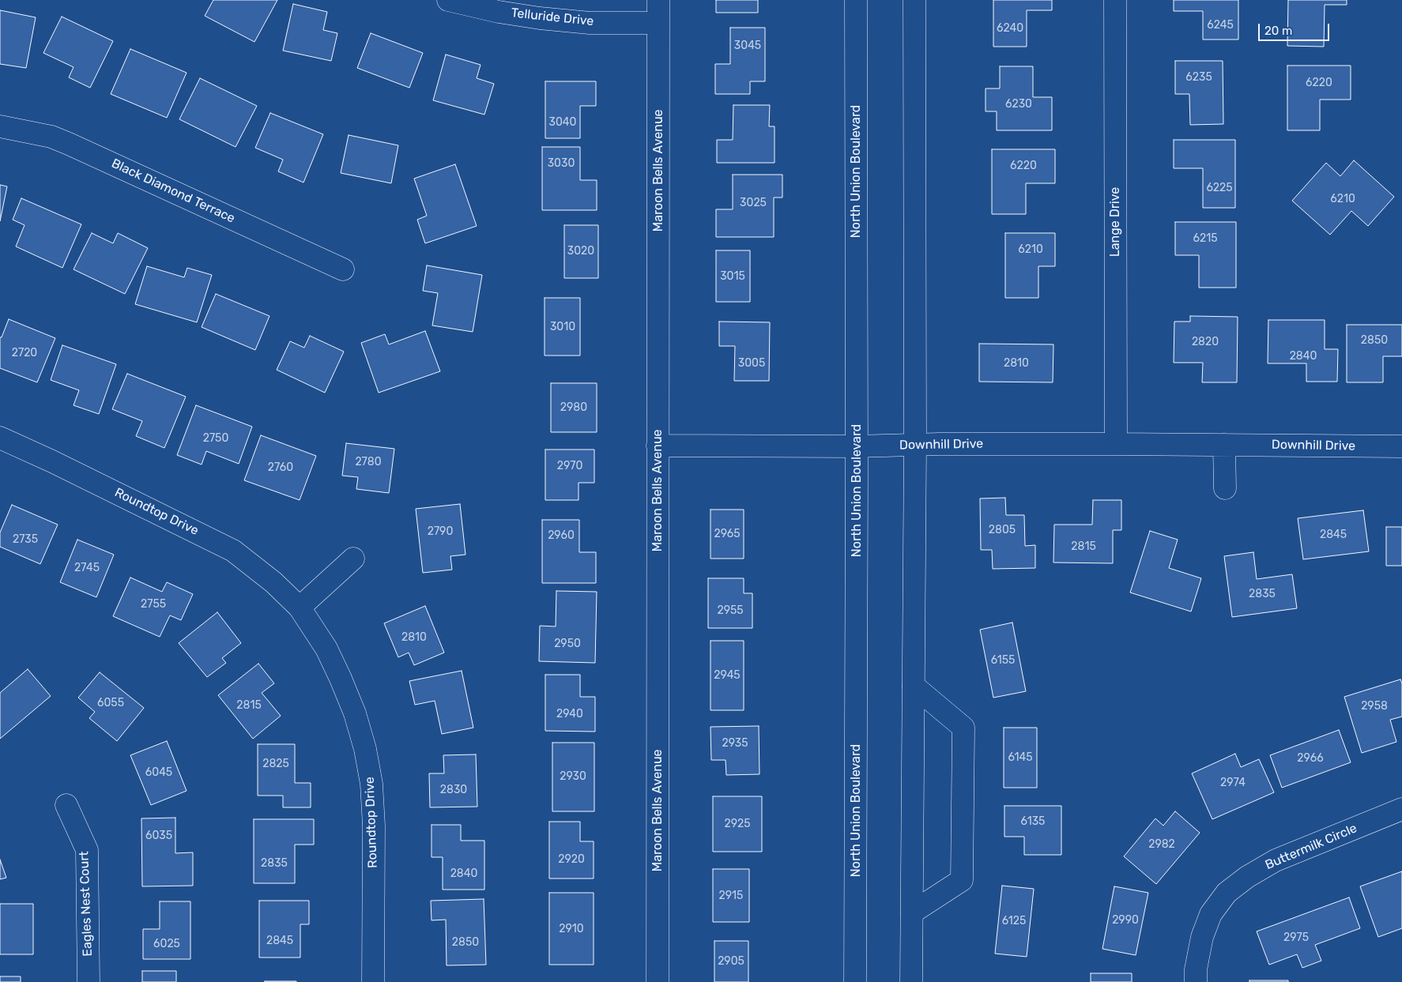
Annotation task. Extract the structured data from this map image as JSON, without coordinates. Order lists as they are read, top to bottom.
{
  "streets": {
    "street": [
      "Telluride Drive",
      "Maroon Bells Avenue",
      "North Union Boulevard",
      "Black Diamond Terrace",
      "Lange Drive",
      "Downhill Drive",
      "Roundtop Drive",
      "Buttermilk Circle",
      "Eagles Nest Court"
    ]
  },
  "crossings": [
    ["Telluride Drive", "Maroon Bells Avenue"],
    ["Maroon Bells Avenue", "Downhill Drive"],
    ["North Union Boulevard", "Downhill Drive"],
    ["Lange Drive", "Downhill Drive"]
  ],
  "house_numbers": [
    "6245",
    "6240",
    "3045",
    "6235",
    "6220",
    "6230",
    "3040",
    "3030",
    "6220",
    "6225",
    "6210",
    "3025",
    "6215",
    "6210",
    "3020",
    "3015",
    "3010",
    "2850",
    "2820",
    "2720",
    "2840",
    "3005",
    "2810",
    "2980",
    "2750",
    "2780",
    "2970",
    "2760",
    "2805",
    "2790",
    "2965",
    "2845",
    "2960",
    "2735",
    "2815",
    "2745",
    "2835",
    "2755",
    "2955",
    "2810",
    "2950",
    "6155",
    "2945",
    "6055",
    "2815",
    "2958",
    "2940",
    "2935",
    "6145",
    "2966",
    "2825",
    "6045",
    "2930",
    "2974",
    "2830",
    "6135",
    "2925",
    "6035",
    "2982",
    "2920",
    "2835",
    "2840",
    "2915",
    "2990",
    "6125",
    "2910",
    "2975",
    "2845",
    "2850",
    "6025",
    "2905"
  ],
  "scale_bar": "20 m"
}
